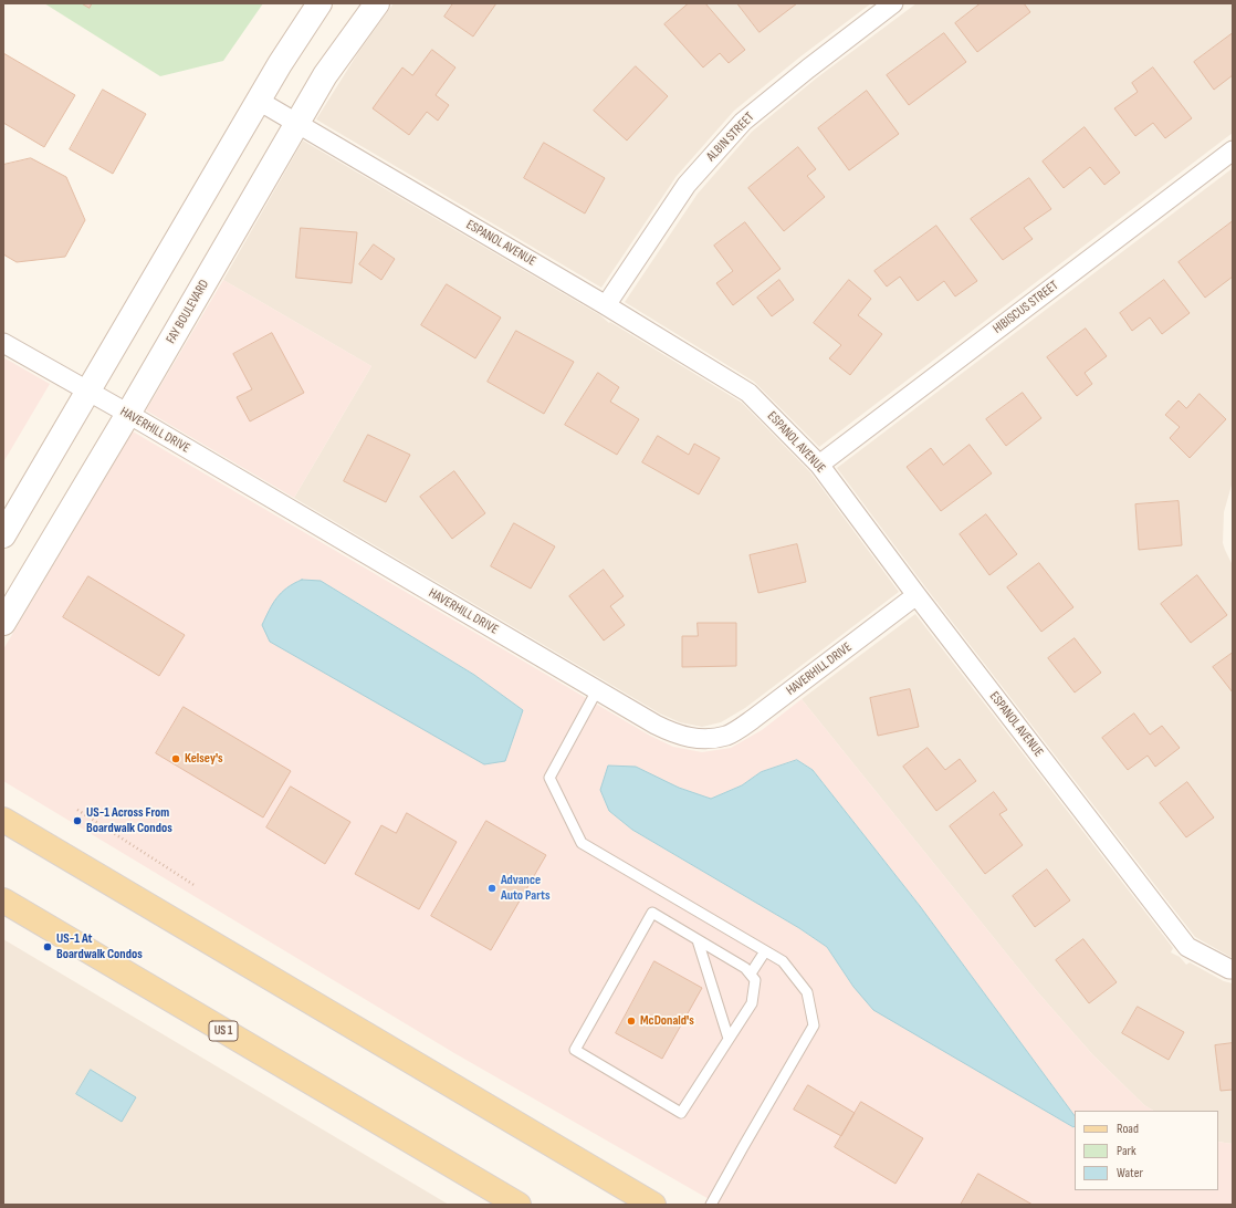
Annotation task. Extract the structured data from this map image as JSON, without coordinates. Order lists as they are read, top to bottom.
{
  "streets": {
    "main road": ["FAY BOULEVARD", "US 1"],
    "street": [
      "ALBIN STREET",
      "ESPANOL AVENUE",
      "HIBISCUS STREET",
      "HAVERHILL DRIVE"
    ]
  },
  "crossings": [
    ["ALBIN STREET", "ESPANOL AVENUE"],
    ["ESPANOL AVENUE", "HIBISCUS STREET"],
    ["ESPANOL AVENUE", "FAY BOULEVARD"],
    ["ESPANOL AVENUE", "HAVERHILL DRIVE"],
    ["FAY BOULEVARD", "HAVERHILL DRIVE"]
  ],
  "places": [
    "Kelsey's",
    "US-1 Across From Boardwalk Condos",
    "Advance Auto Parts",
    "US-1 At Boardwalk Condos",
    "McDonald's"
  ],
  "legend": ["Road", "Park", "Water"]
}
